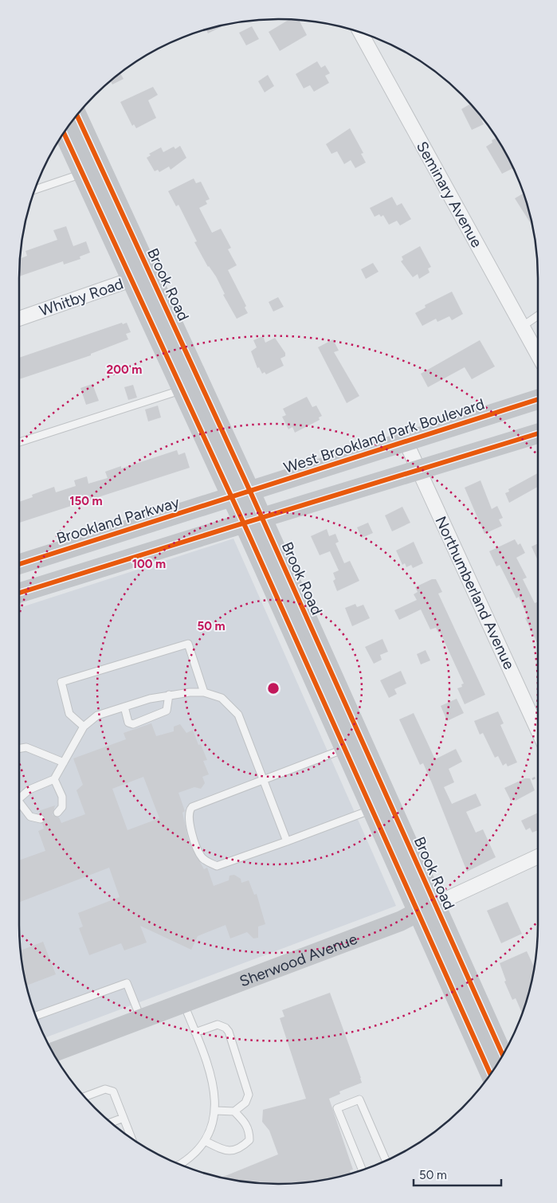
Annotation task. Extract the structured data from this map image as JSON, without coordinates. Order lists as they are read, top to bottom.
{
  "streets": {
    "main road": [
      "Brook Road",
      "West Brookland Park Boulevard",
      "Brookland Parkway",
      "Sherwood Avenue"
    ],
    "street": ["Seminary Avenue", "Whitby Road", "Northumberland Avenue"]
  },
  "crossings": [
    ["Brook Road", "Whitby Road"],
    ["Brook Road", "West Brookland Park Boulevard"],
    ["Brook Road", "Brookland Parkway"],
    ["Brook Road", "Sherwood Avenue"],
    ["West Brookland Park Boulevard", "Brookland Parkway"],
    ["West Brookland Park Boulevard", "Northumberland Avenue"]
  ],
  "scale_bar": "50 m",
  "rings": [
    "200 m",
    "150 m",
    "100 m",
    "50 m"
  ]
}
